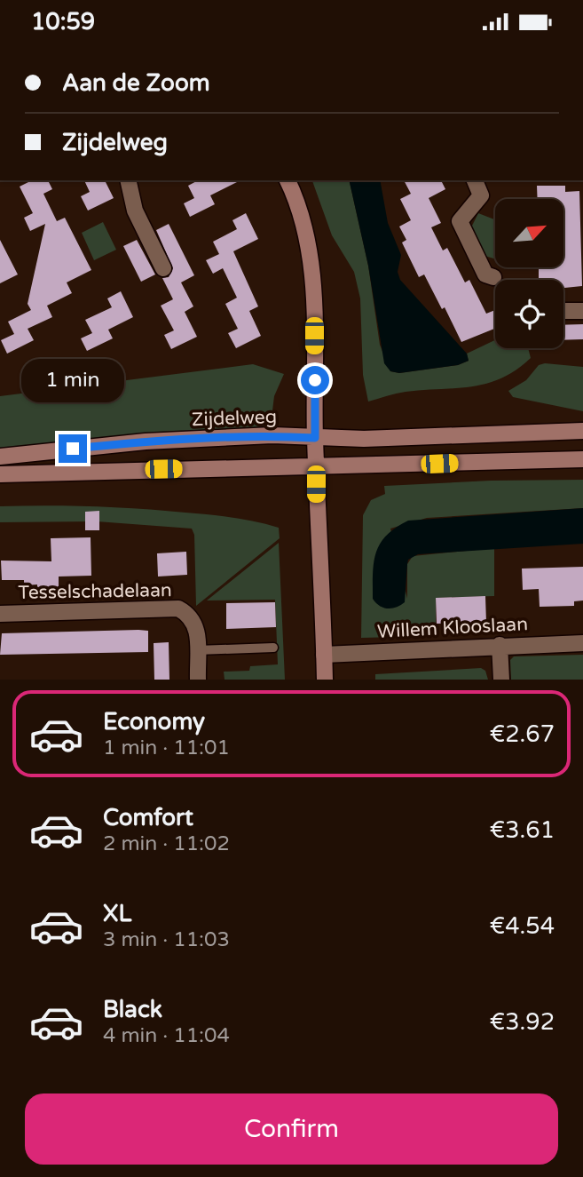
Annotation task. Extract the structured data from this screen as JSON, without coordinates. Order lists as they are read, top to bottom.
{
  "streets": {
    "main road": ["Zijdelweg"],
    "street": ["Tesselschadelaan", "Willem Klooslaan"]
  },
  "north": "top right",
  "page": {
    "status": "10:59",
    "banner": ["Aan de Zoom", "Zijdelweg"],
    "bubble": "1 min",
    "list": [
      {
        "name": "Economy",
        "note": "1 min · 11:01",
        "value": "€2.67"
      },
      {
        "name": "Comfort",
        "note": "2 min · 11:02",
        "value": "€3.61"
      },
      {
        "name": "XL",
        "note": "3 min · 11:03",
        "value": "€4.54"
      },
      {
        "name": "Black",
        "note": "4 min · 11:04",
        "value": "€3.92"
      }
    ],
    "buttons": "Confirm"
  }
}
